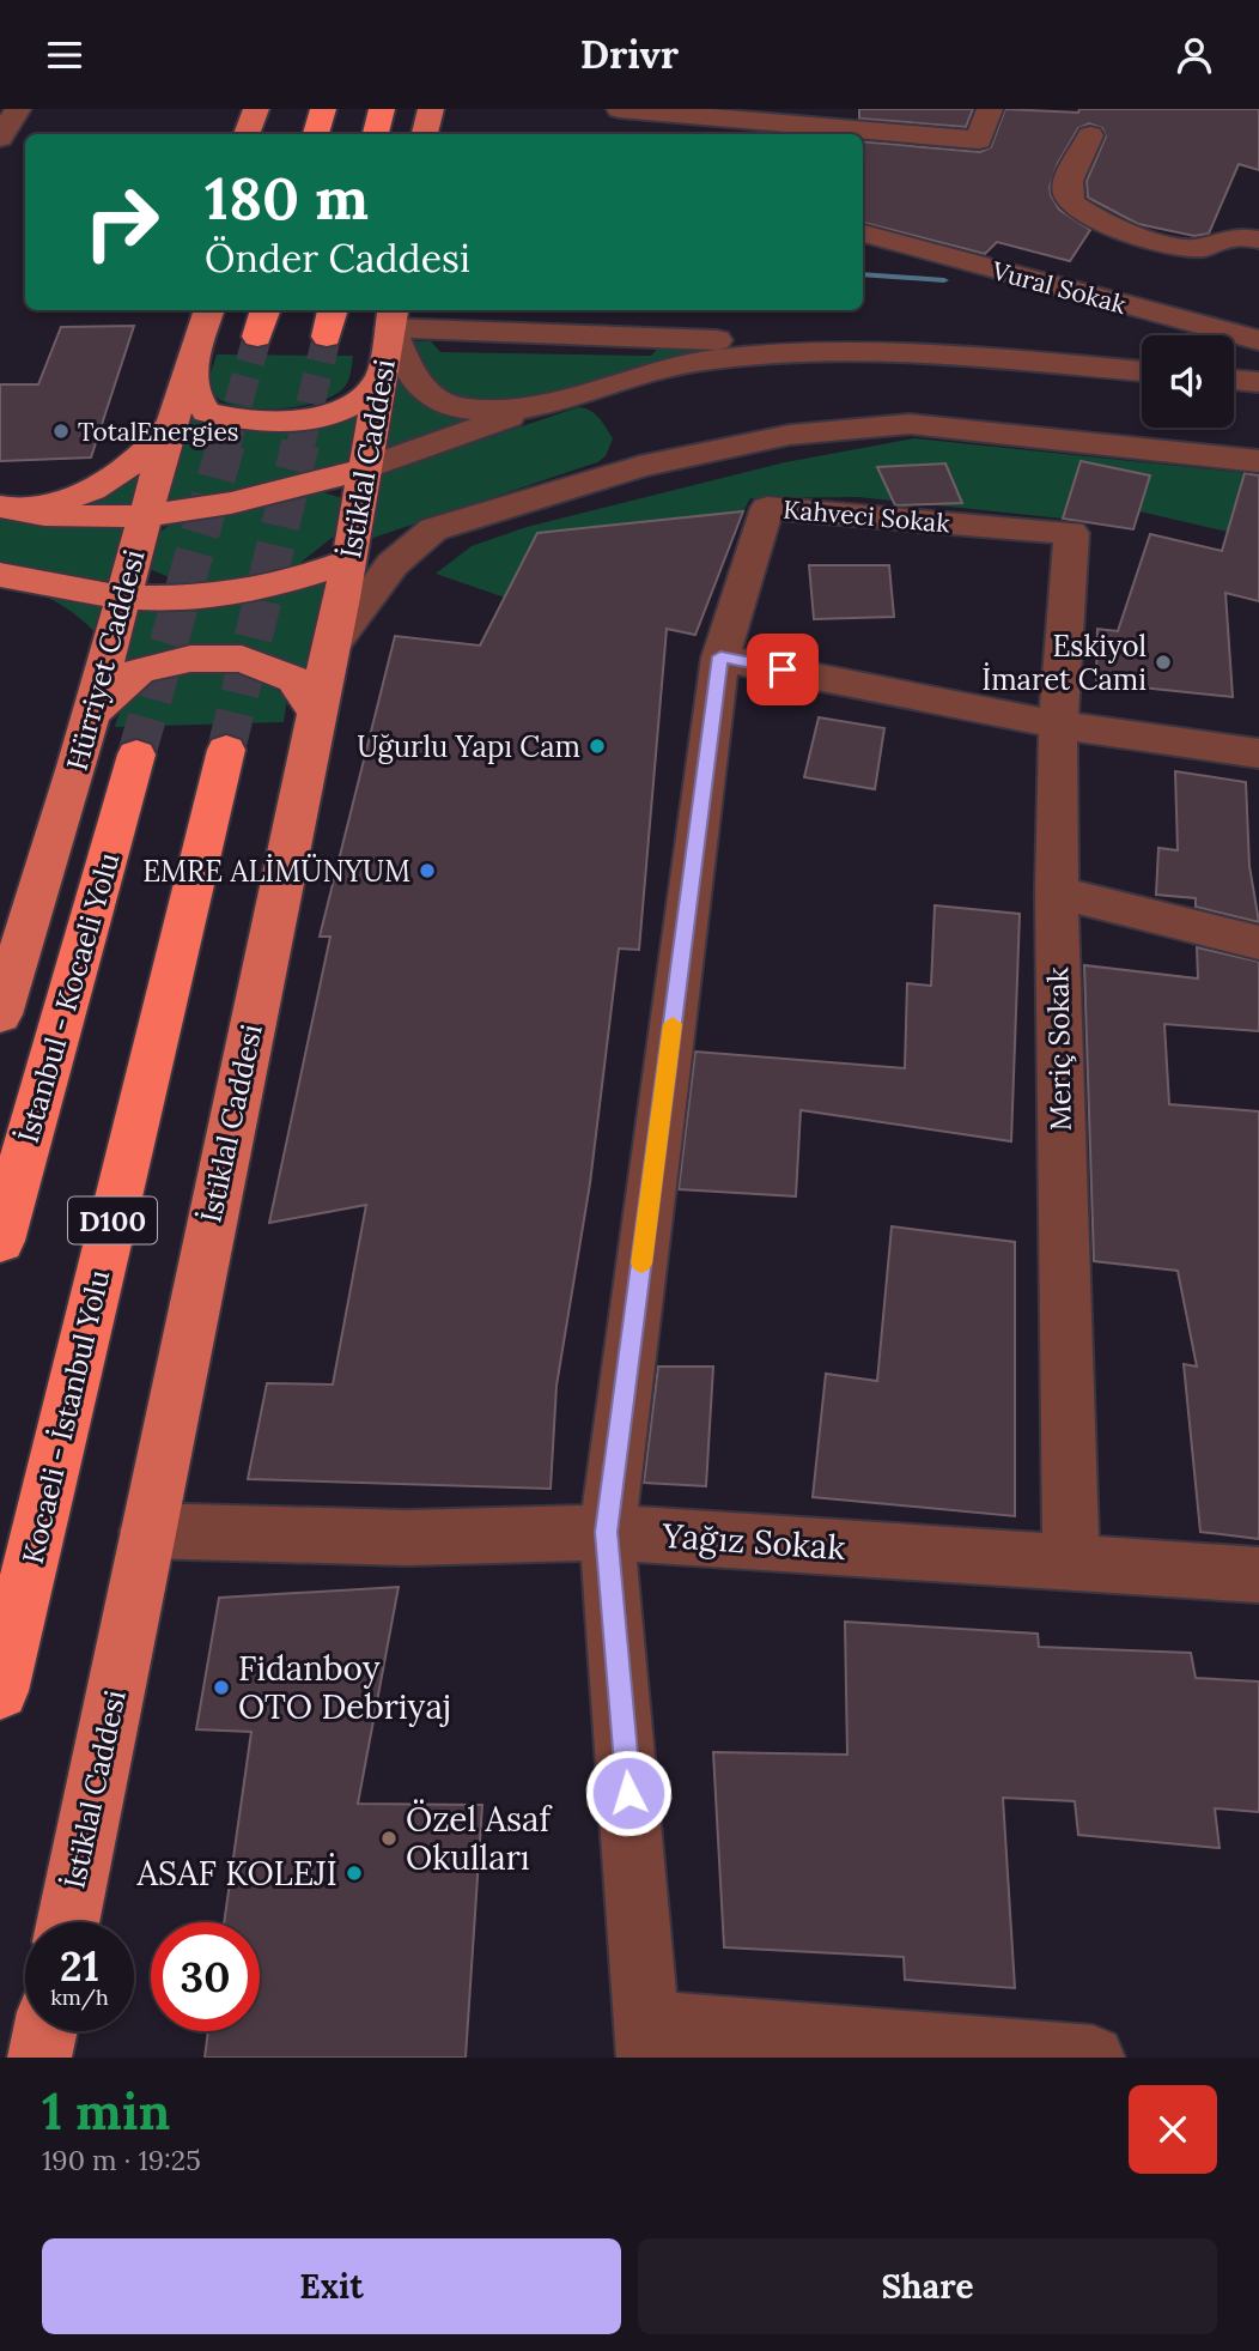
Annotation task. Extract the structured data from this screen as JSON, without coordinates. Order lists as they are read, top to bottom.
{
  "streets": {
    "highway": ["İstanbul - Kocaeli Yolu", "D100", "Kocaeli - İstanbul Yolu"],
    "main road": ["İstiklal Caddesi", "Hürriyet Caddesi"],
    "street": [
      "Vural Sokak",
      "Kahveci Sokak",
      "Meriç Sokak",
      "Yağız Sokak"
    ]
  },
  "crossings": [
    ["İstiklal Caddesi", "Yağız Sokak"],
    ["Kahveci Sokak", "Meriç Sokak"],
    ["Meriç Sokak", "Yağız Sokak"]
  ],
  "places": [
    "TotalEnergies",
    "Eskiyol İmaret Cami",
    "Uğurlu Yapı Cam",
    "EMRE ALİMÜNYUM",
    "Fidanboy OTO Debriyaj",
    "Özel Asaf Okulları",
    "ASAF KOLEJİ"
  ],
  "page": {
    "header": "Drivr",
    "turn": ["180 m", "Önder Caddesi"],
    "speed": "21 km/h",
    "limit": "30",
    "heading": ["1 min", "190 m · 19:25"],
    "buttons": ["Exit", "Share"]
  }
}
